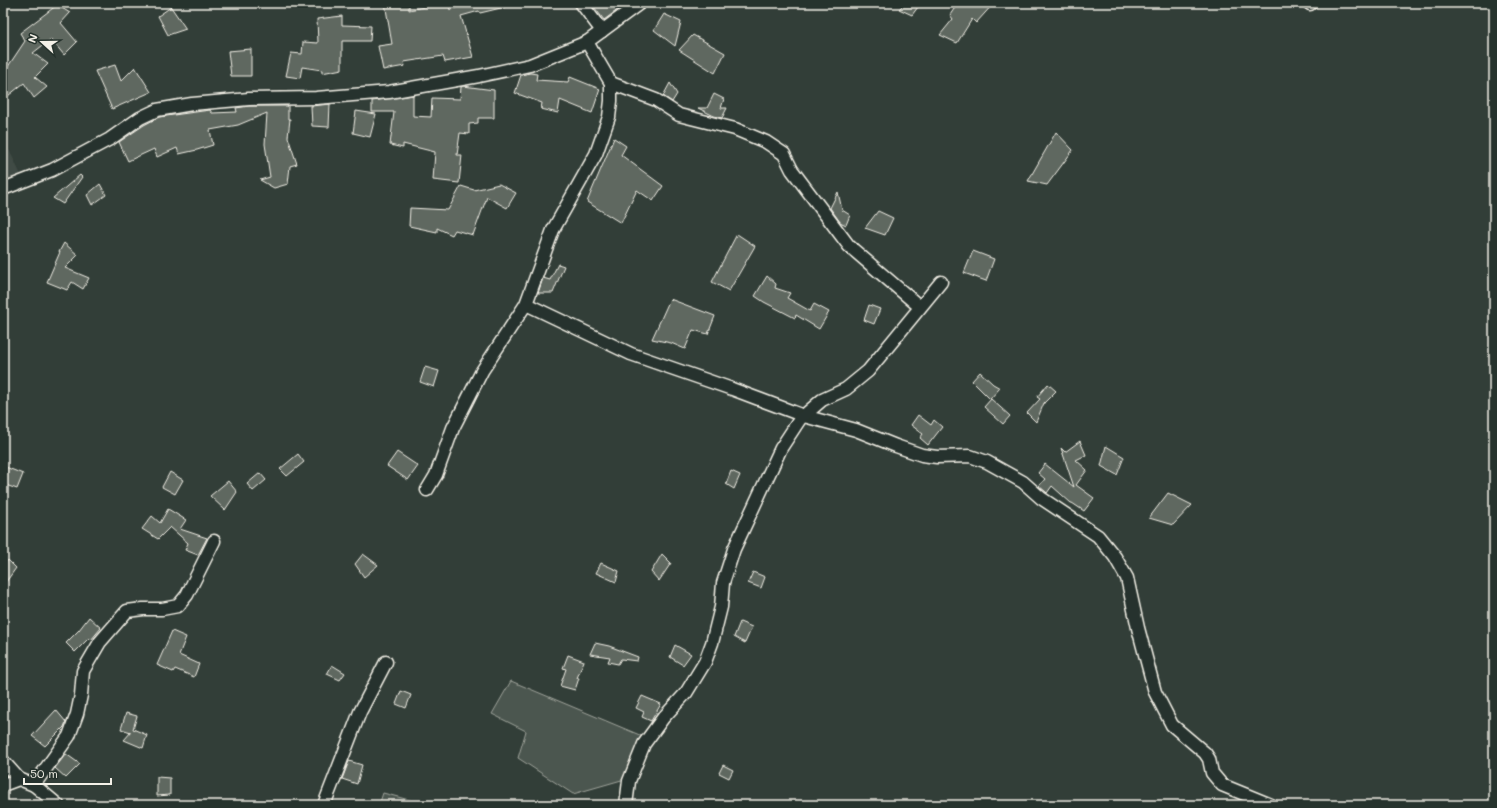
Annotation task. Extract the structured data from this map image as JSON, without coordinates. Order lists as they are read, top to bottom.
{
  "scale_bar": "50 m",
  "north": "left"
}
